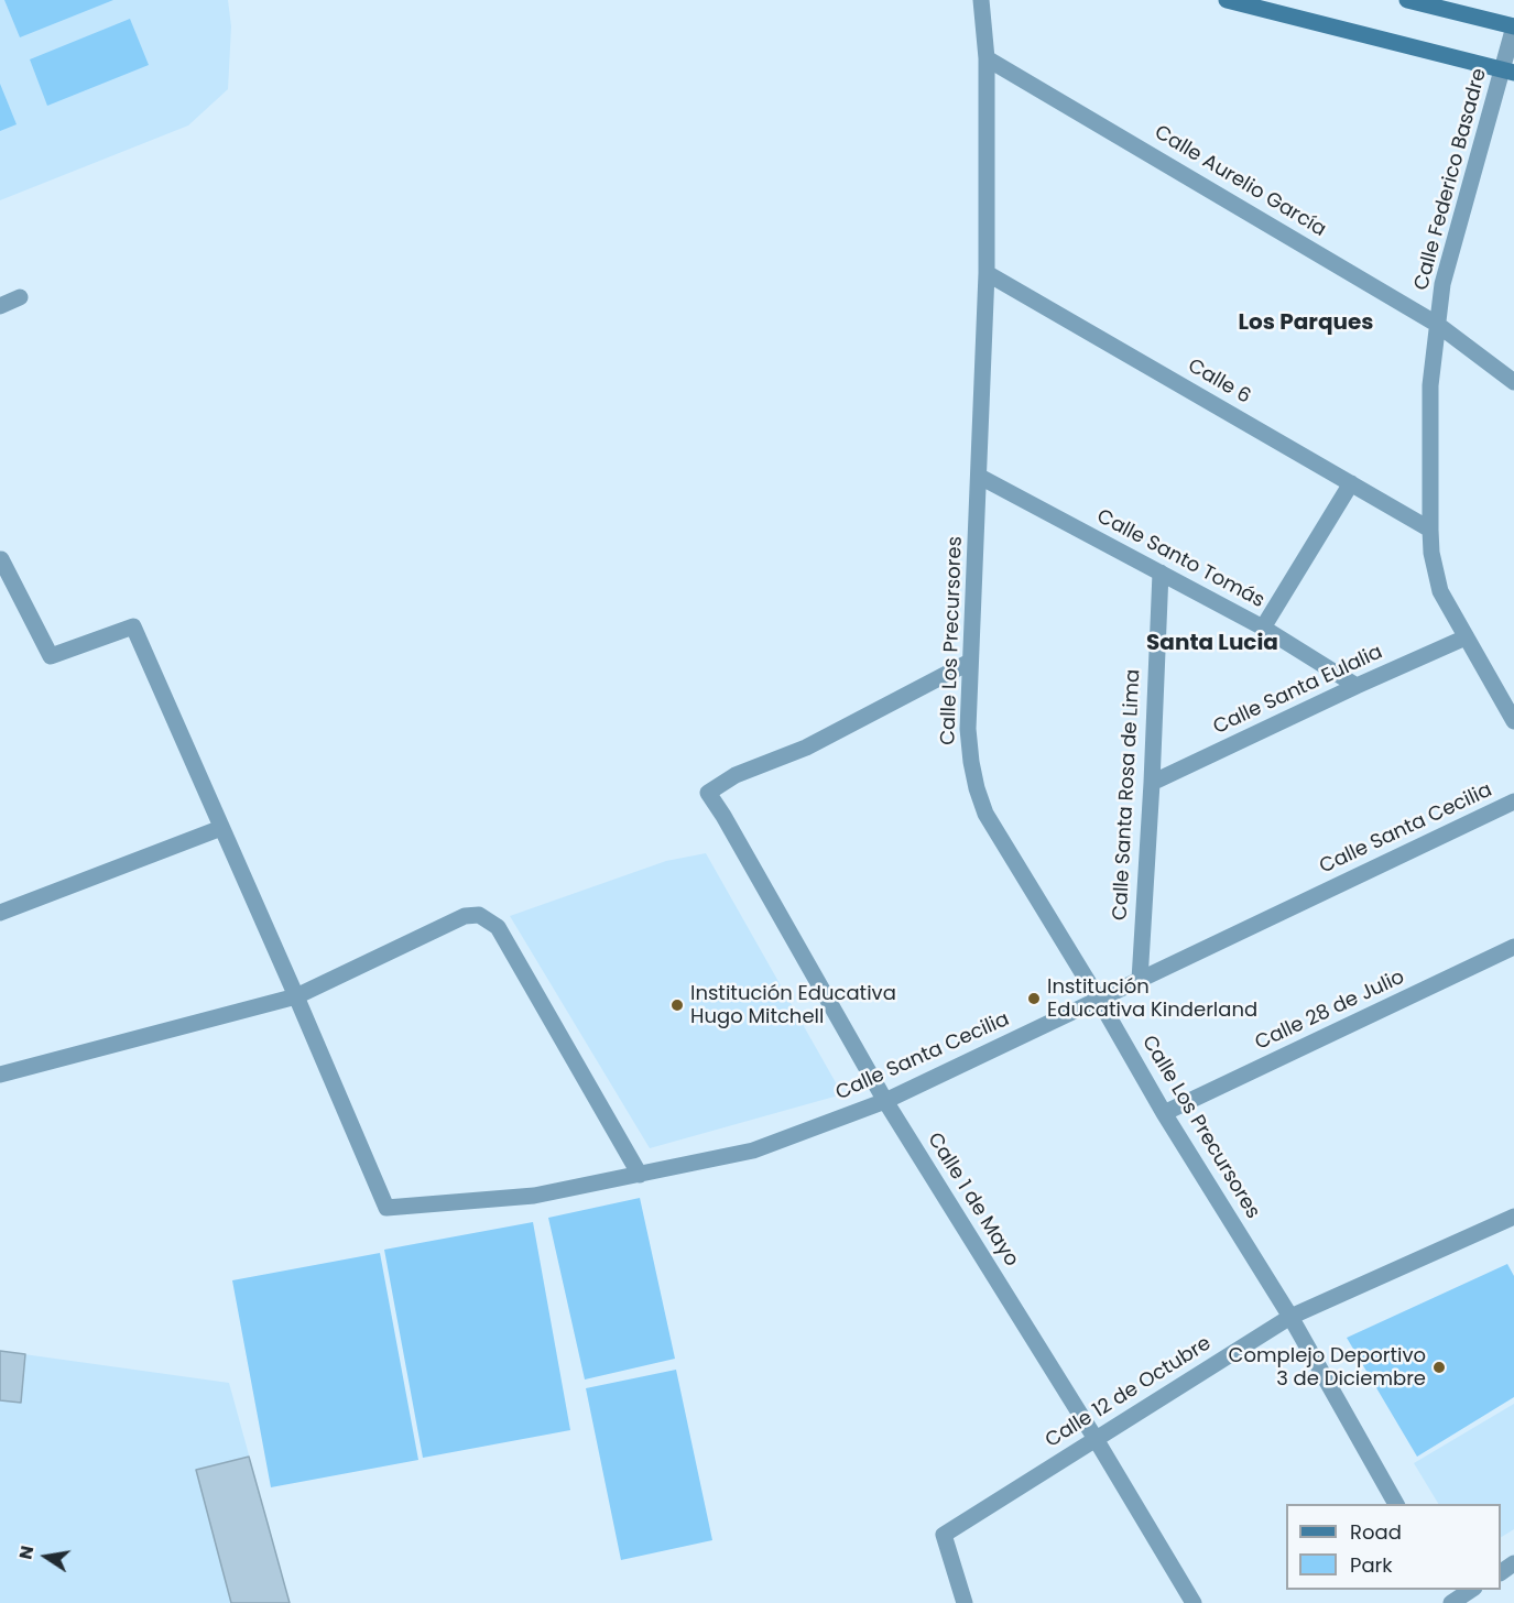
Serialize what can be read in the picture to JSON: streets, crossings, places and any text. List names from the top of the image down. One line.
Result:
{"streets":{"street":["Calle Federico Basadre","Calle Aurelio García","Calle 6","Calle Santo Tomás","Calle Los Precursores","Calle Santa Eulalia","Calle Santa Rosa de Lima","Calle Santa Cecilia","Calle 28 de Julio","Calle 1 de Mayo","Calle 12 de Octubre"]},"crossings":[["Calle Federico Basadre","Calle Aurelio García"],["Calle Federico Basadre","Calle 6"],["Calle Federico Basadre","Calle Santa Eulalia"],["Calle Aurelio García","Calle Los Precursores"],["Calle 6","Calle Los Precursores"],["Calle Santo Tomás","Calle Los Precursores"],["Calle Santo Tomás","Calle Santa Eulalia"],["Calle Santo Tomás","Calle Santa Rosa de Lima"],["Calle Los Precursores","Calle Santa Cecilia"],["Calle Los Precursores","Calle 28 de Julio"],["Calle Los Precursores","Calle 1 de Mayo"],["Calle Los Precursores","Calle 12 de Octubre"],["Calle Santa Eulalia","Calle Santa Rosa de Lima"],["Calle Santa Rosa de Lima","Calle Santa Cecilia"],["Calle Santa Cecilia","Calle 1 de Mayo"],["Calle 1 de Mayo","Calle 12 de Octubre"]],"districts":["Los Parques","Santa Lucia"],"places":["Institución Educativa Kinderland","Institución Educativa Hugo Mitchell","Complejo Deportivo 3 de Diciembre"],"legend":["Road","Park"],"north":"left"}
